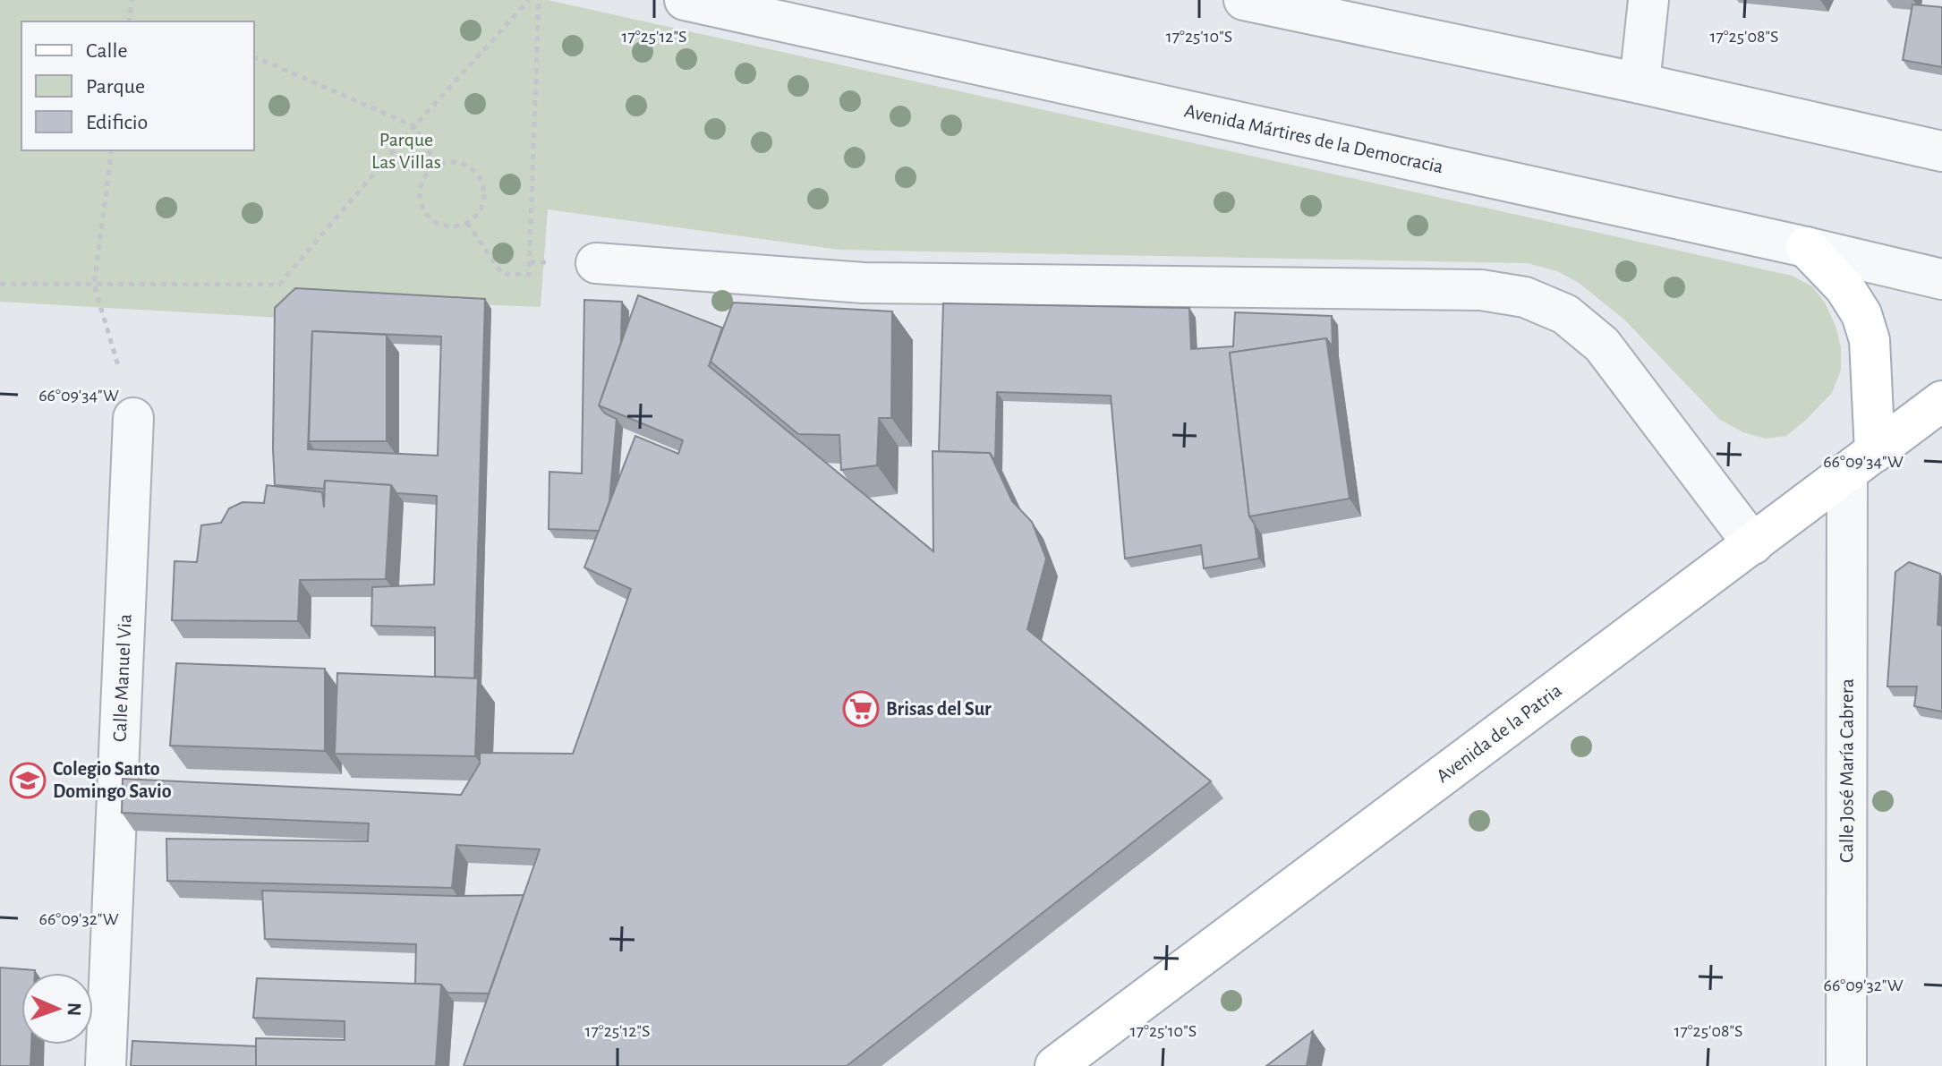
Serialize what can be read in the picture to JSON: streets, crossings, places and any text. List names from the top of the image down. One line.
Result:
{"streets":{"main road":["Avenida de la Patria"],"street":["Avenida Mártires de la Democracia","Calle Manuel Via","Calle José María Cabrera"]},"crossings":[["Avenida de la Patria","Calle José María Cabrera"]],"parks":["Parque Las Villas"],"places":{"supermarket":["Brisas del Sur"],"school or university":["Colegio Santo Domingo Savio"]},"legend":["Calle","Parque","Edificio"],"north":"right","coordinates":["17°25'12\"S","17°25'10\"S","17°25'08\"S","66°09'34\"W","66°09'32\"W"]}
